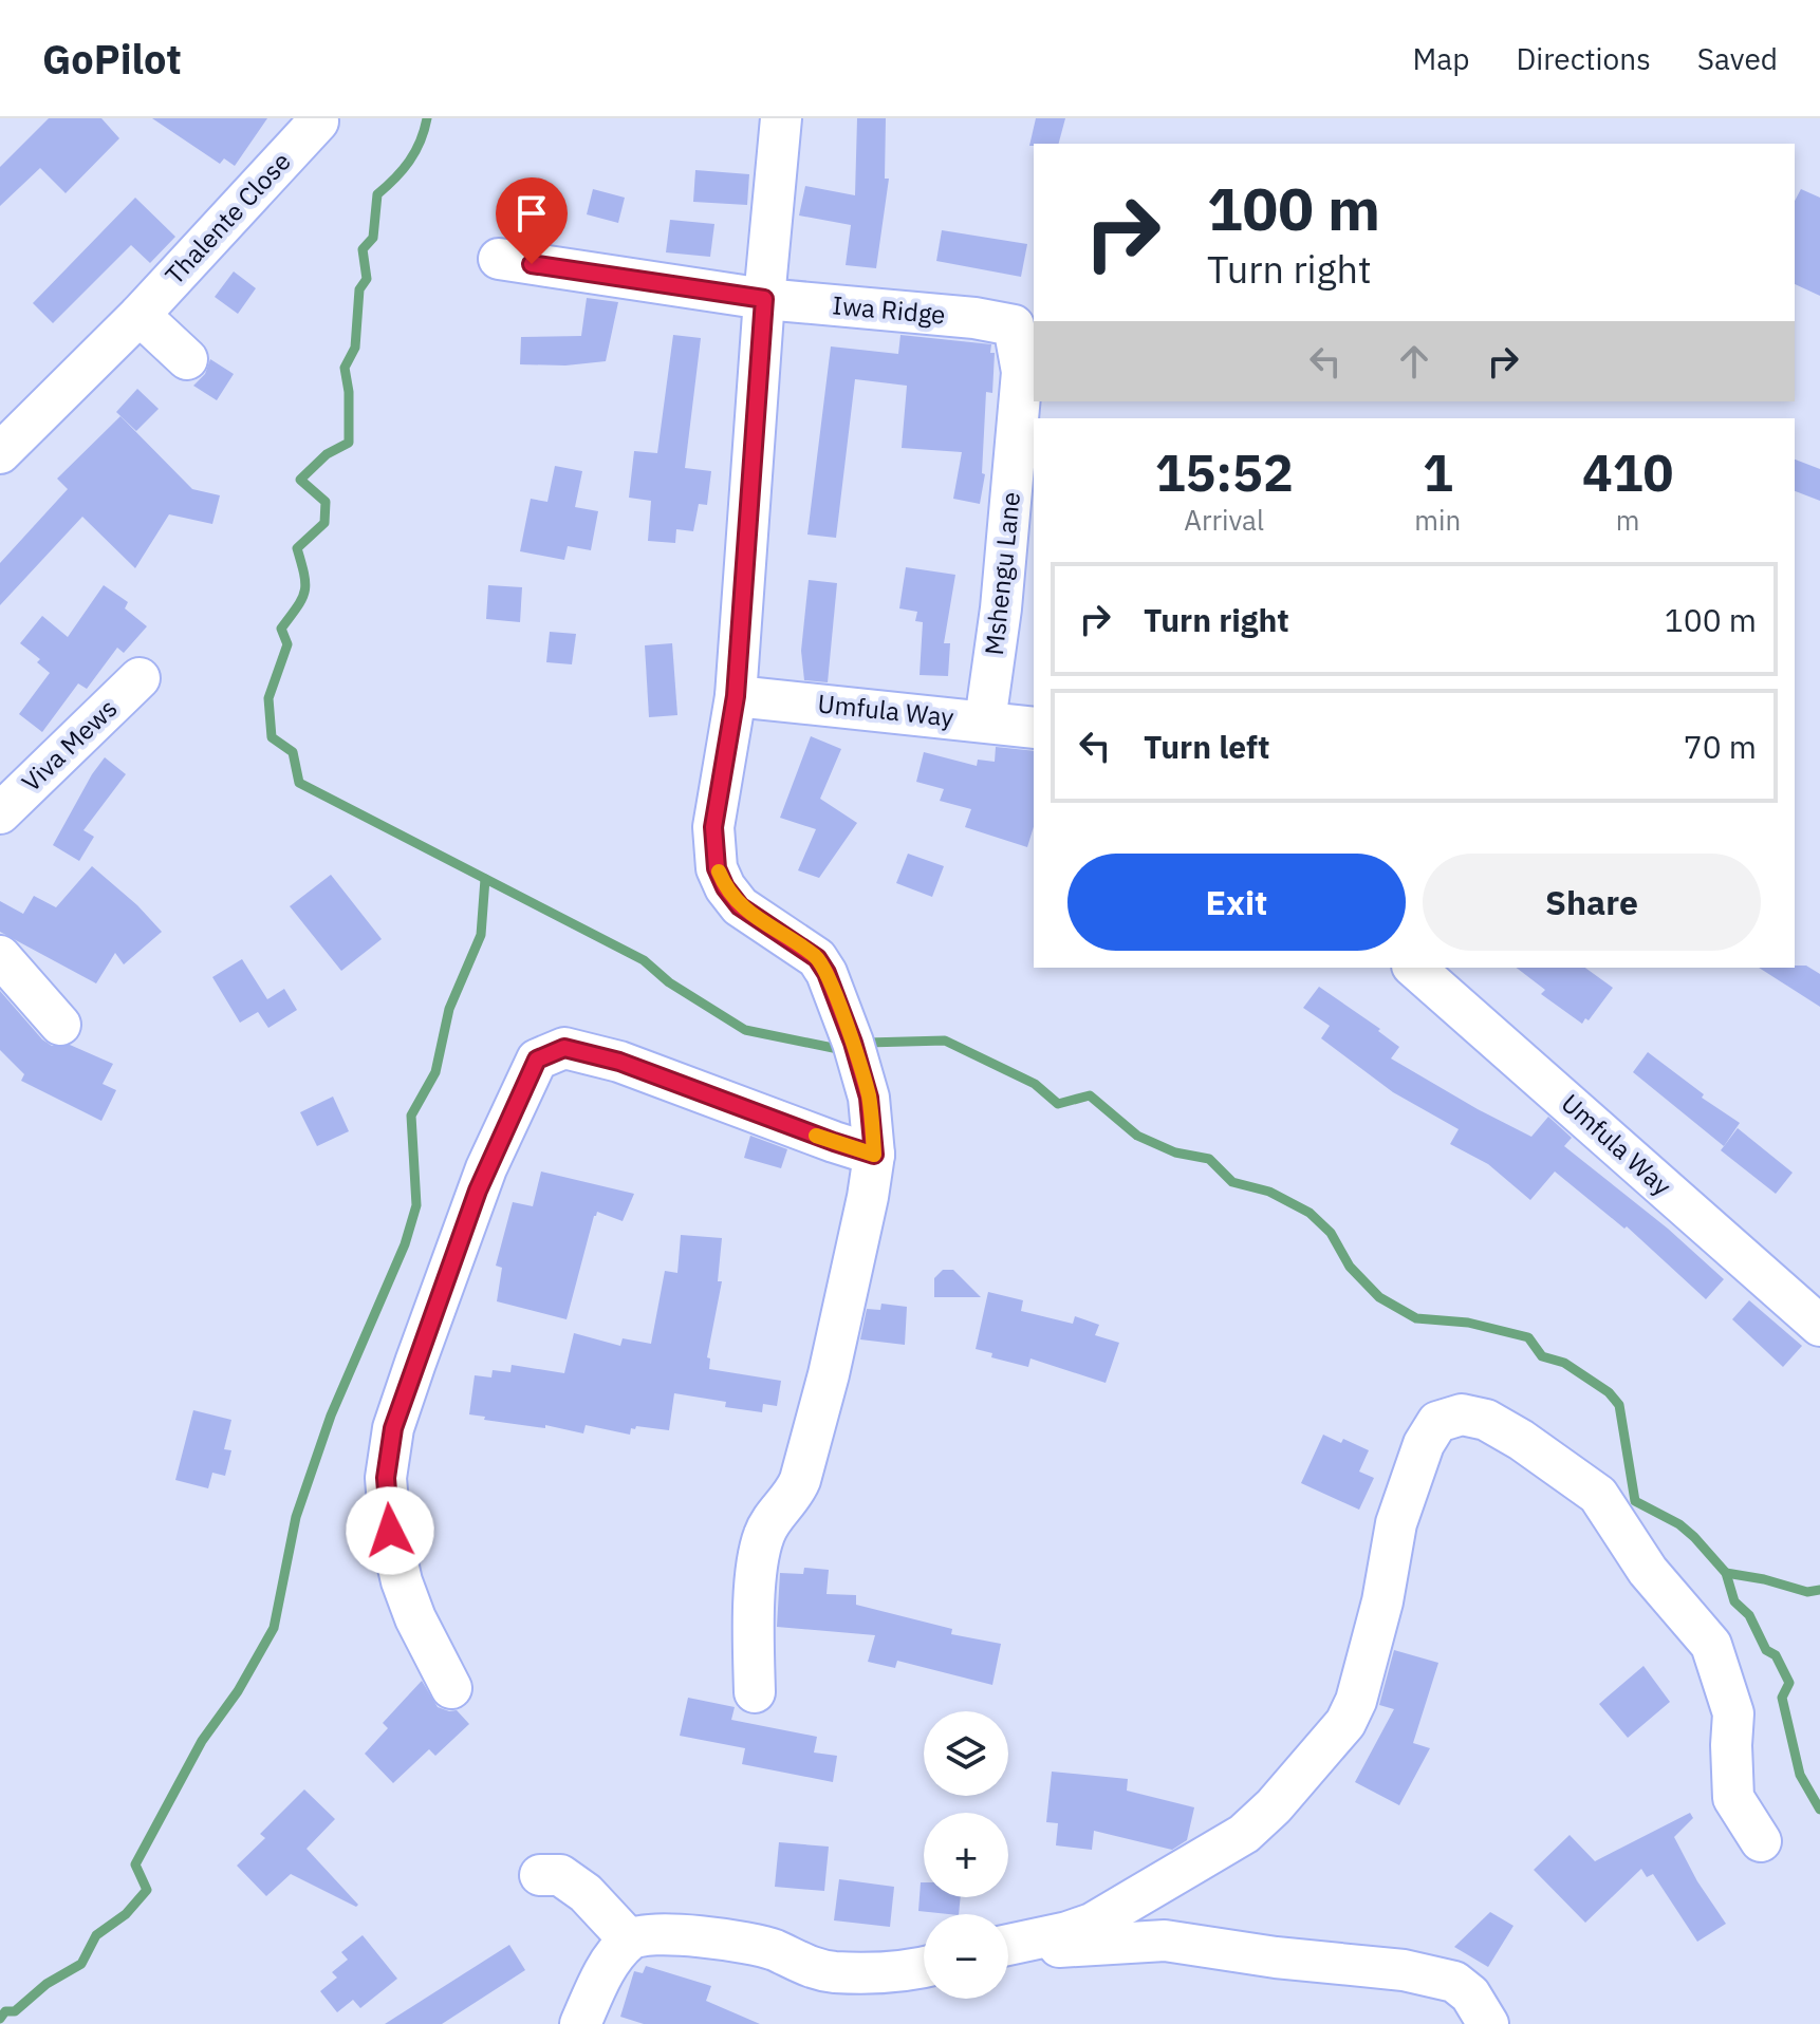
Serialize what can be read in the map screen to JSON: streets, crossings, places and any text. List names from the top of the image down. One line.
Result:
{"streets":{"street":["Thalente Close","Iwa Ridge","Mshengu Lane","Umfula Way","Viva Mews"]},"crossings":[["Iwa Ridge","Mshengu Lane"],["Mshengu Lane","Umfula Way"]],"page":{"header":"GoPilot","nav":["Map","Directions","Saved"],"turn":["100 m","Turn right"],"eta":["15:52","Arrival","1","min","410","m"],"list":[{"name":"Turn right","value":"100 m"},{"name":"Turn left","value":"70 m"}],"buttons":["Exit","Share"],"map_buttons":["+","−"]}}
